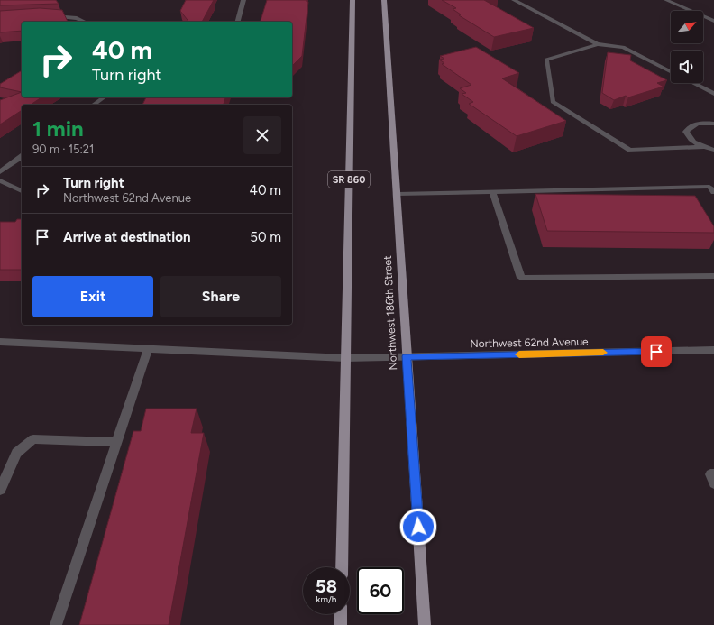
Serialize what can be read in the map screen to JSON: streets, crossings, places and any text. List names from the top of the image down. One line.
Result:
{"streets":{"main road":["SR 860","Northwest 186th Street"],"street":["Northwest 62nd Avenue"]},"crossings":[["SR 860","Northwest 62nd Avenue"],["Northwest 186th Street","Northwest 62nd Avenue"]],"north":"top right","page":{"turn":["40 m","Turn right"],"heading":["1 min","90 m · 15:21"],"list":[{"name":"Turn right","note":"Northwest 62nd Avenue","value":"40 m"},{"name":"Arrive at destination","value":"50 m"}],"buttons":["Exit","Share"],"speed":"58 km/h","limit":"60"}}
